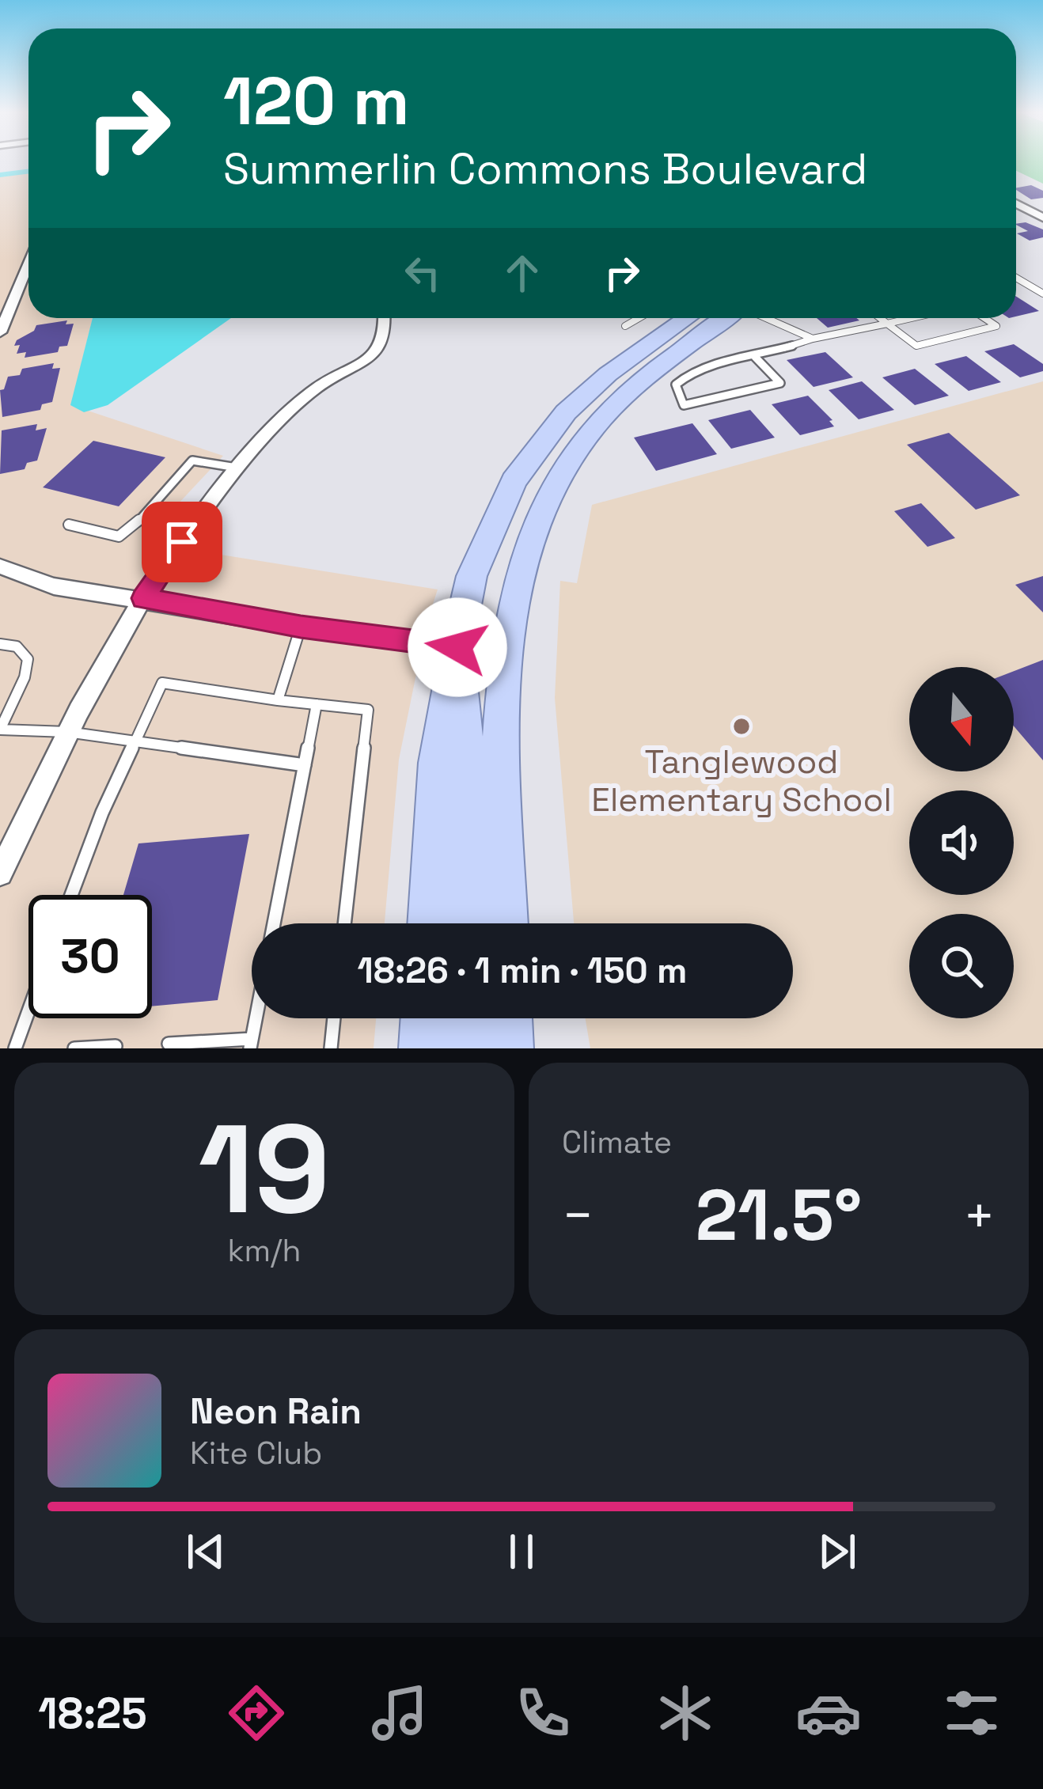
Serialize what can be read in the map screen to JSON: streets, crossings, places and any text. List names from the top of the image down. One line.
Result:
{"places":["Tanglewood Elementary School"],"north":"bottom","page":{"turn":["120 m","Summerlin Commons Boulevard"],"limit":"30","trip":"18:26 · 1 min · 150 m","tile":[["19","km/h"],"Climate"],"heat":["−","21.5°","+"],"song":["Neon Rain","Kite Club"],"tabs":"18:25"}}
